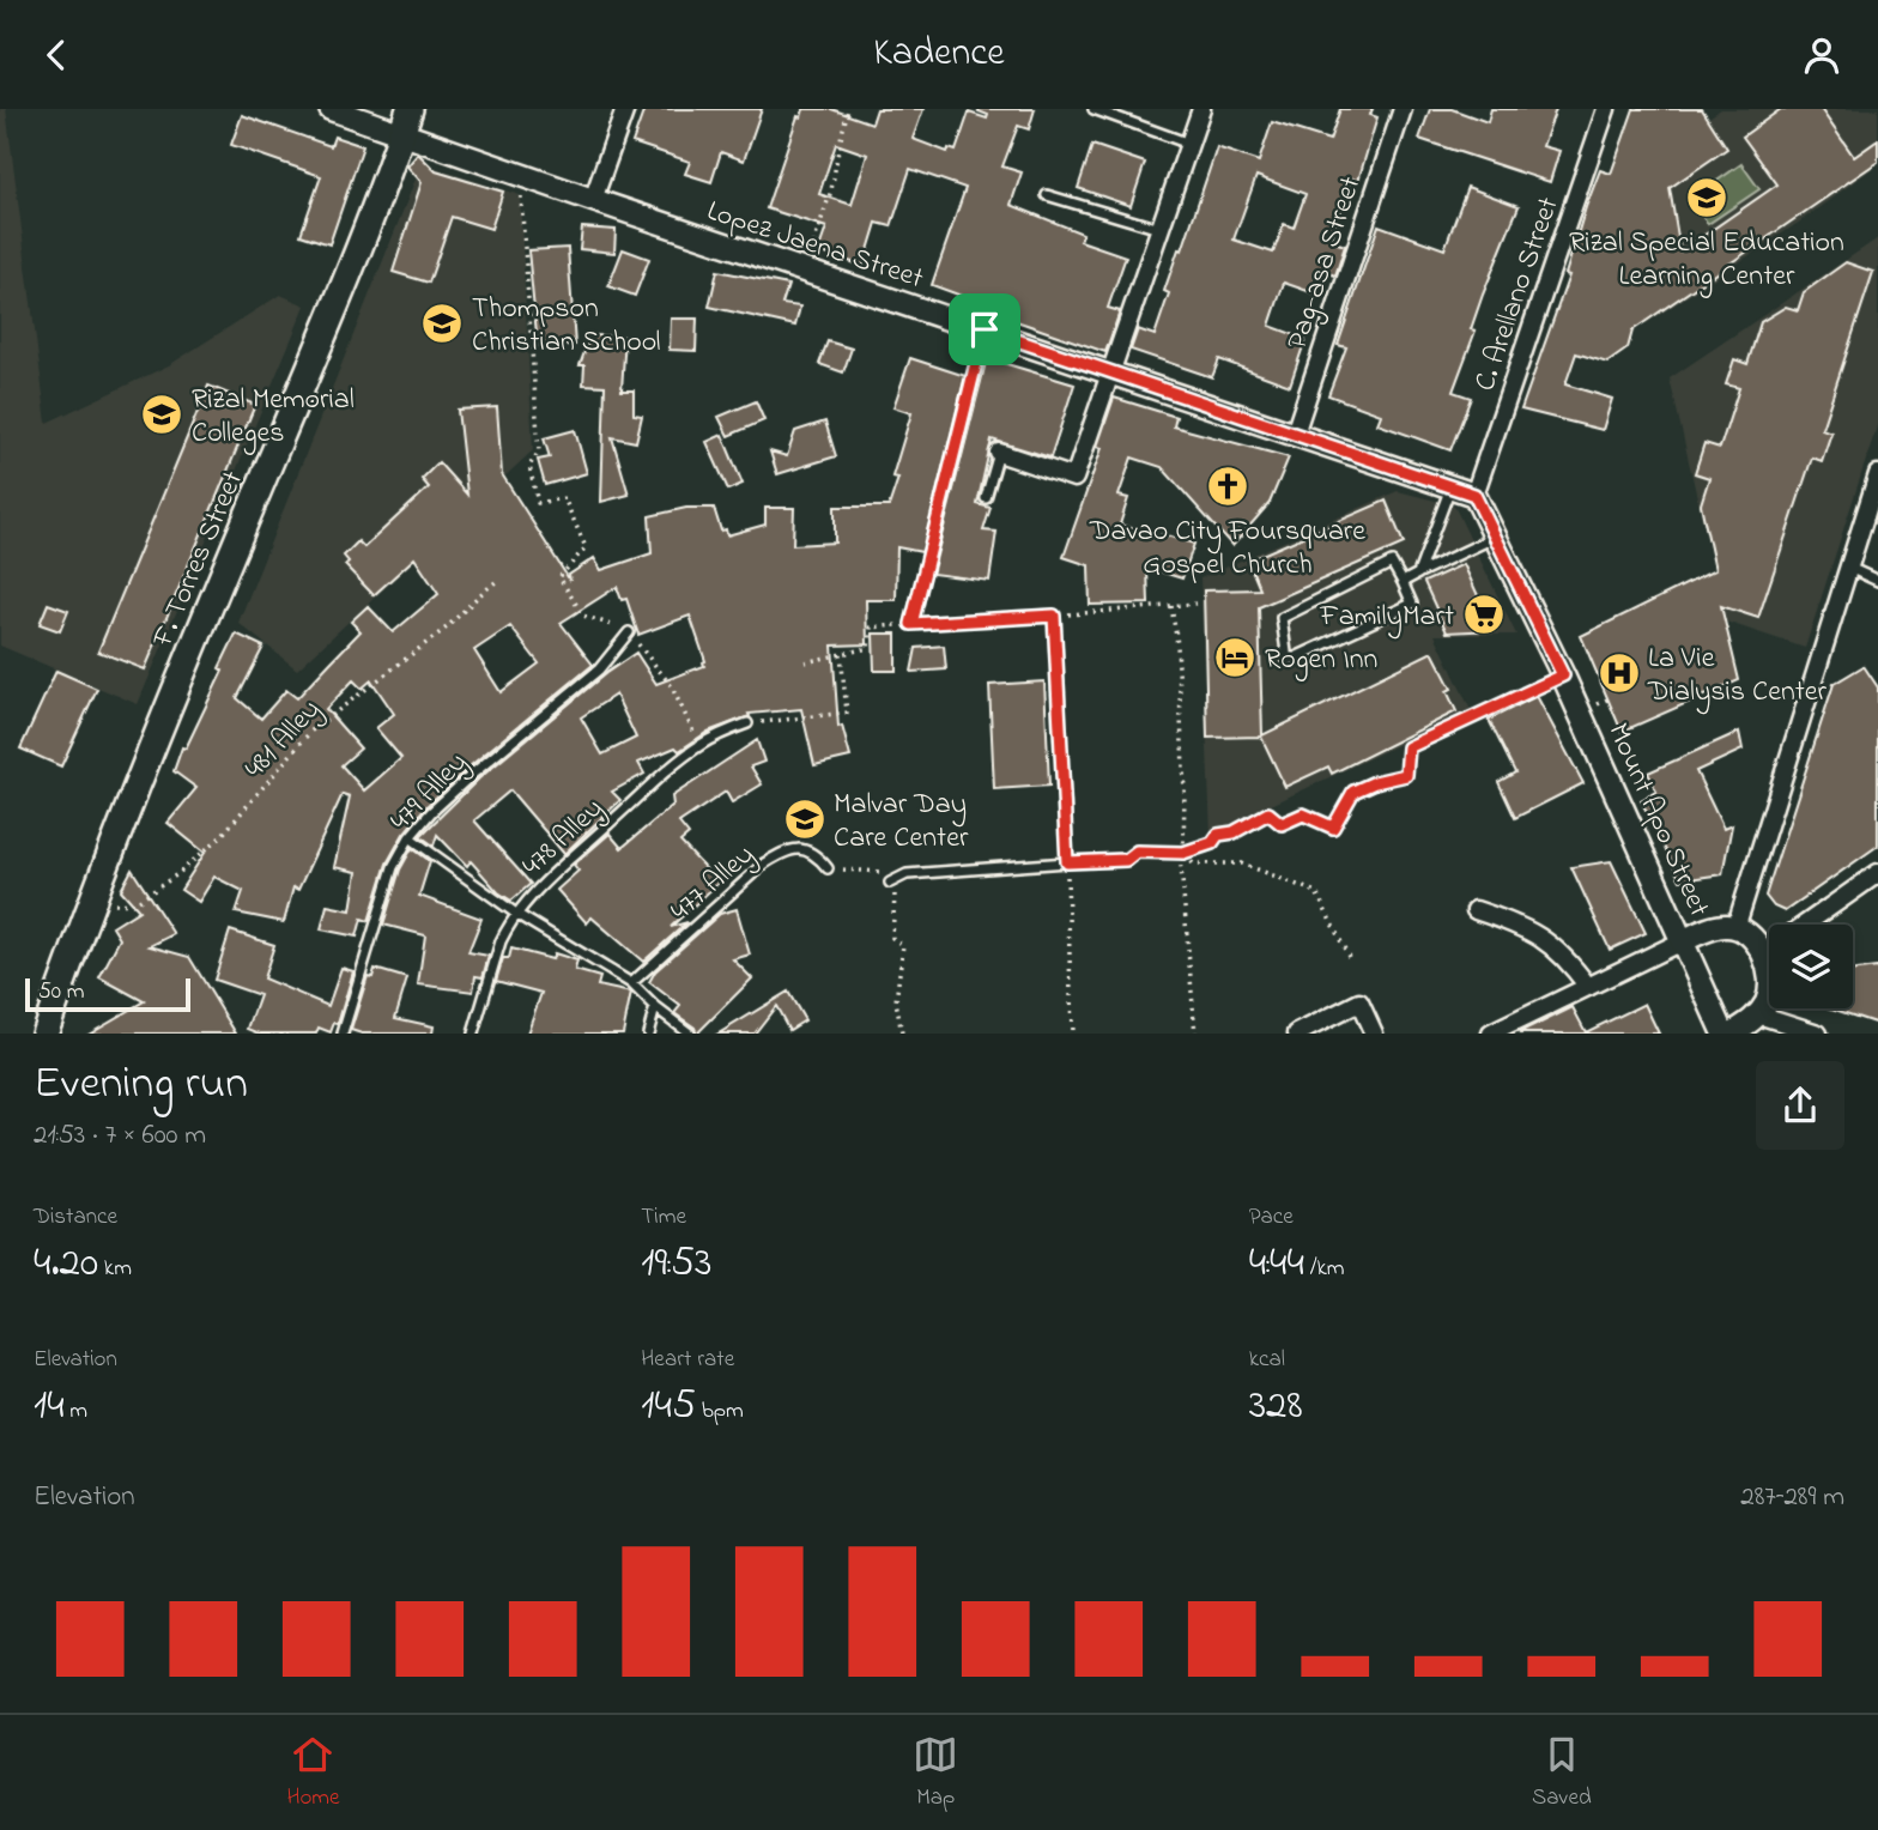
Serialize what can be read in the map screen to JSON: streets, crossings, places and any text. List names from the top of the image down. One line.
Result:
{"streets":{"main road":["F. Torres Street"],"street":["Lopez Jaena Street","Pag-asa Street","C. Arellano Street","Mount Apo Street"],"lane":["479 Alley","478 Alley","477 Alley"],"path":["481 Alley"]},"crossings":[["Lopez Jaena Street","Pag-asa Street"],["Lopez Jaena Street","C. Arellano Street"],["Lopez Jaena Street","F. Torres Street"],["Lopez Jaena Street","Mount Apo Street"],["C. Arellano Street","Mount Apo Street"],["F. Torres Street","481 Alley"]],"places":{"school or university":["Rizal Special Education Learning Center","Thompson Christian School","Rizal Memorial Colleges","Malvar Day Care Center"],"church":["Davao City Foursquare Gospel Church"],"supermarket":["FamilyMart"],"hotel":["Rogen Inn"],"hospital":["La Vie Dialysis Center"]},"scale_bar":"50 m","page":{"header":"Kadence","scale":"50 m","heading":["Evening run","21:53 · 7 × 600 m"],"stats":[["Distance","4.20 km"],["Time","19:53"],["Pace","4:44 /km"],["Elevation","14 m"],["Heart rate","145 bpm"],["kcal","328"]],"chart":["Elevation","287–289 m"],"tabs":["Home","Map","Saved"]}}
